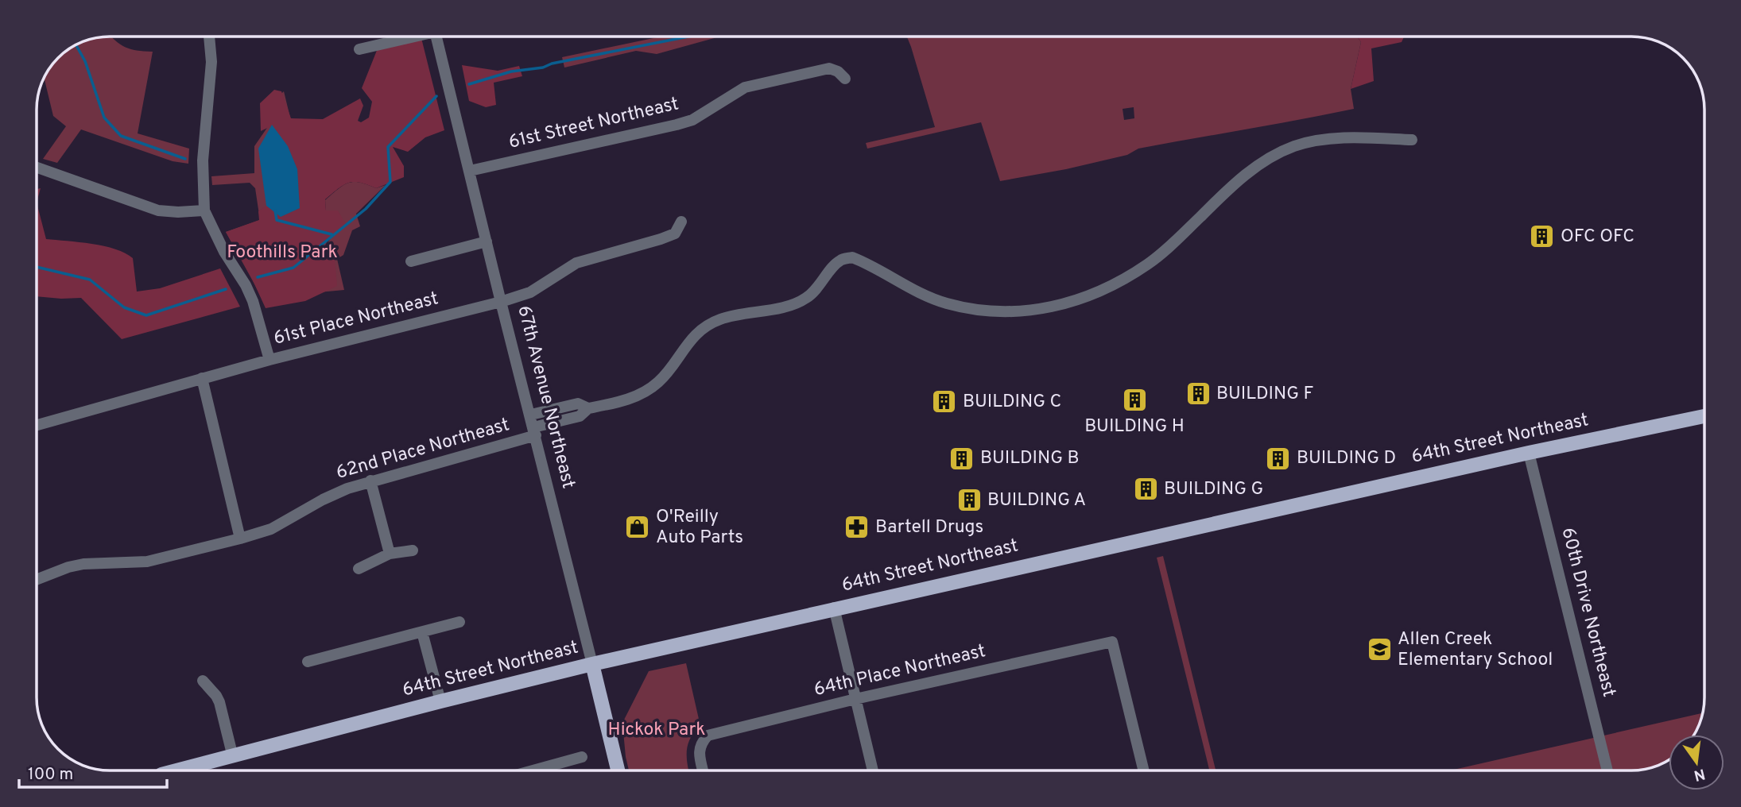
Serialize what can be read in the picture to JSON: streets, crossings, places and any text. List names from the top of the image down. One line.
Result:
{"streets":{"main road":["67th Avenue Northeast","64th Street Northeast"],"street":["61st Street Northeast","61st Place Northeast","62nd Place Northeast","60th Drive Northeast","64th Place Northeast"]},"crossings":[["61st Street Northeast","67th Avenue Northeast"],["61st Place Northeast","67th Avenue Northeast"],["67th Avenue Northeast","64th Street Northeast"],["67th Avenue Northeast","62nd Place Northeast"],["64th Street Northeast","60th Drive Northeast"]],"parks":["Foothills Park","Hickok Park"],"places":{"building":["OFC OFC","BUILDING F","BUILDING H","BUILDING C","BUILDING B","BUILDING D","BUILDING G","BUILDING A"],"shop":["O'Reilly Auto Parts"],"pharmacy":["Bartell Drugs"],"school or university":["Allen Creek Elementary School"]},"scale_bar":"100 m","north":"bottom"}
